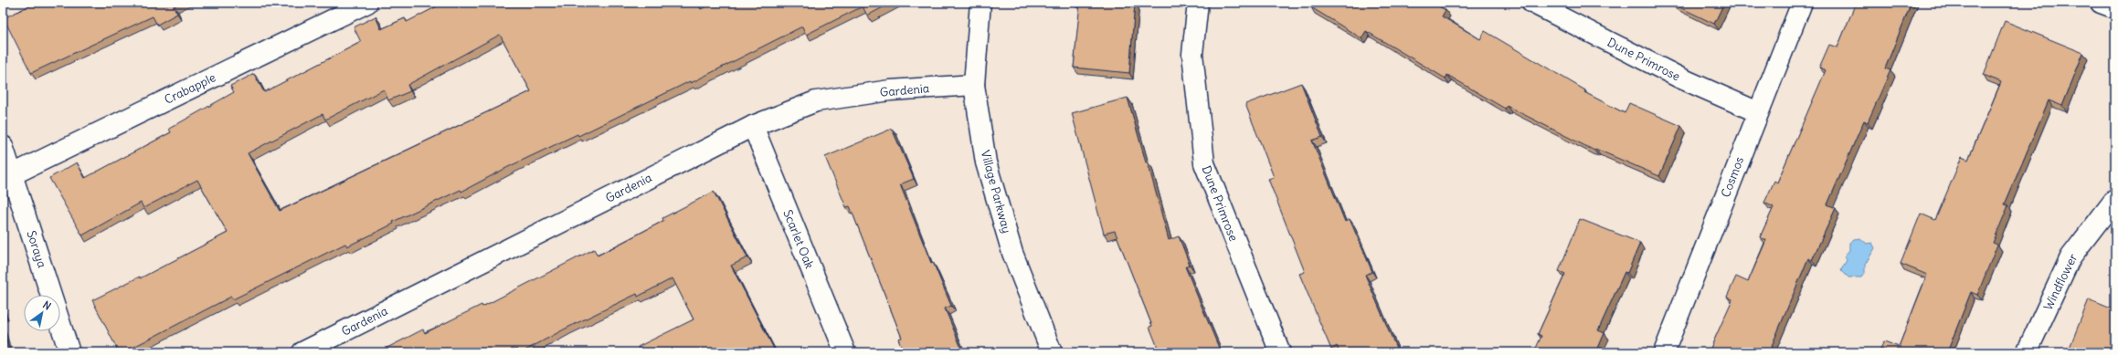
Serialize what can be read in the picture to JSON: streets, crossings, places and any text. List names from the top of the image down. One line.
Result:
{"streets":{"street":["Dune Primrose","Crabapple","Gardenia","Cosmos","Village Parkway","Scarlet Oak","Soraya","Windflower"]},"crossings":[["Dune Primrose","Cosmos"],["Crabapple","Soraya"],["Gardenia","Village Parkway"],["Gardenia","Scarlet Oak"]],"north":"top right"}
